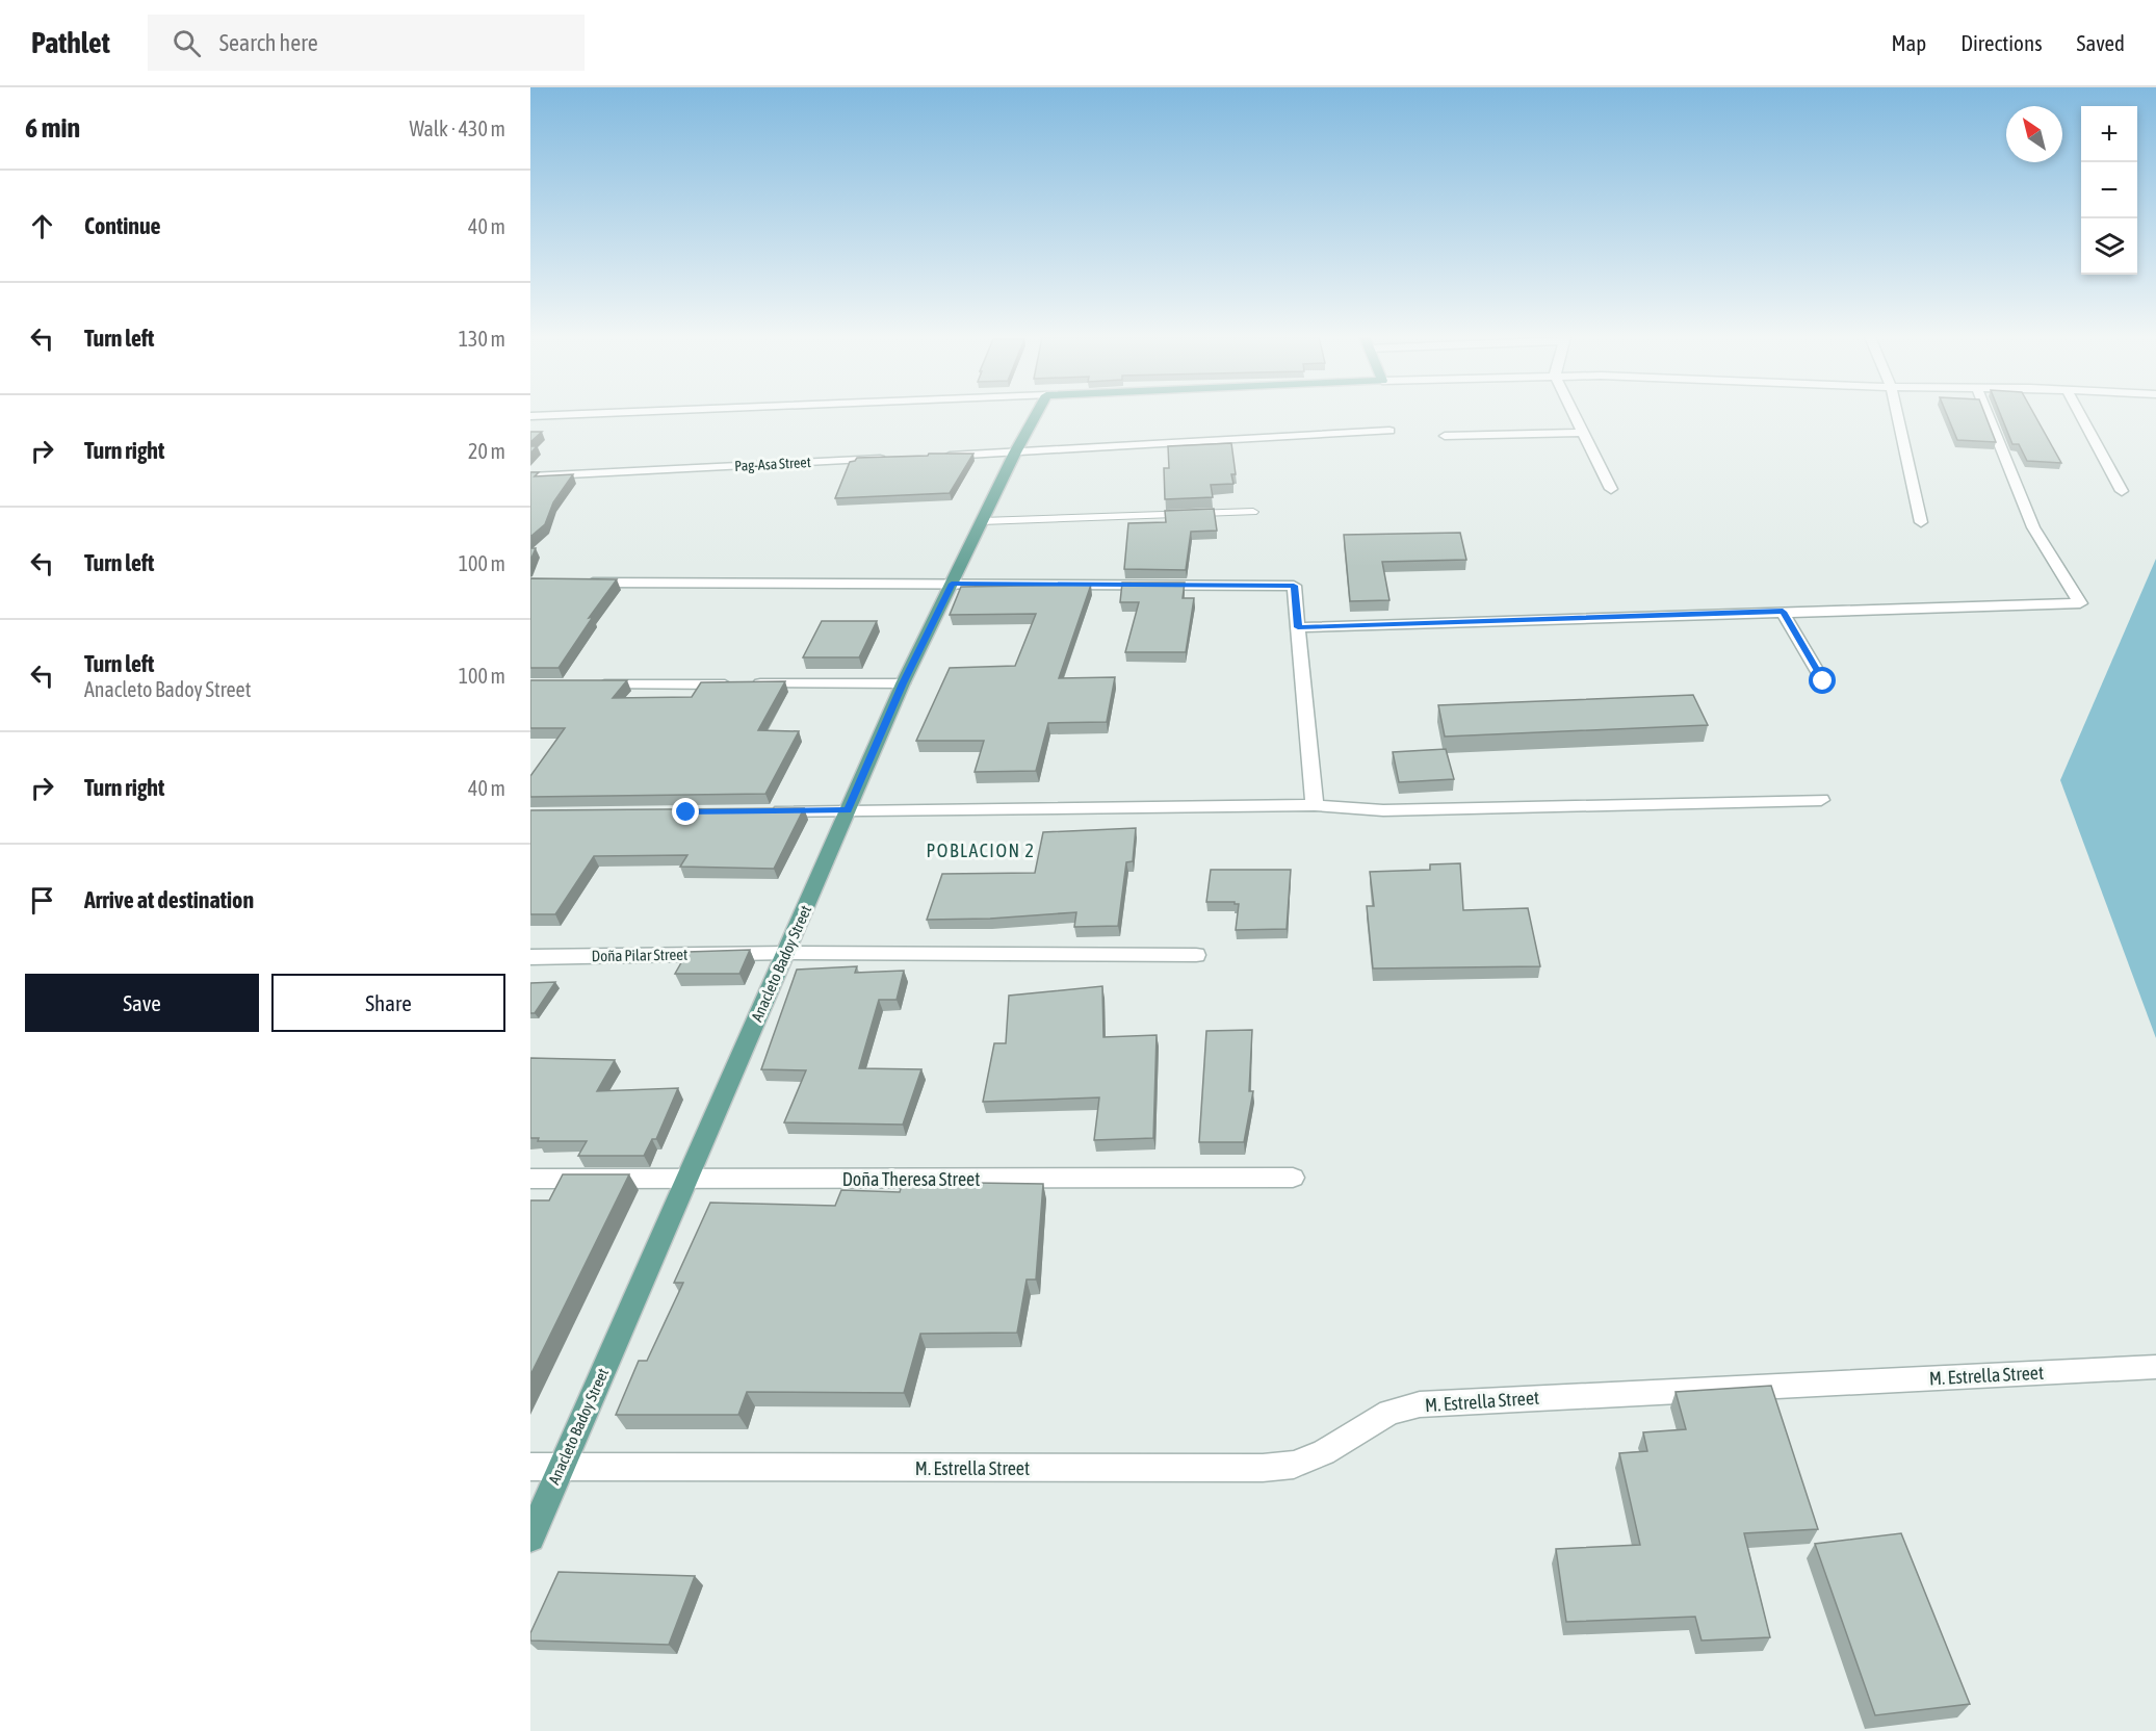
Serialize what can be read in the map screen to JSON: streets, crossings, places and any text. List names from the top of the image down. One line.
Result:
{"streets":{"main road":["Anacleto Badoy Street"],"street":["Pag-Asa Street","Doña Pilar Street","Doña Theresa Street","M. Estrella Street"]},"crossings":[["Doña Pilar Street","Anacleto Badoy Street"],["Anacleto Badoy Street","Doña Theresa Street"],["Anacleto Badoy Street","M. Estrella Street"]],"districts":["POBLACION 2"],"north":"top left","page":{"header":"Pathlet","search":"Search here","nav":["Map","Directions","Saved"],"heading":["6 min","Walk · 430 m"],"map_buttons":["+","−"],"list":[["Continue","40 m"],["Turn left","130 m"],["Turn right","20 m"],["Turn left","100 m"],["Turn left","Anacleto Badoy Street","100 m"],["Turn right","40 m"],"Arrive at destination"],"buttons":["Save","Share"]}}
